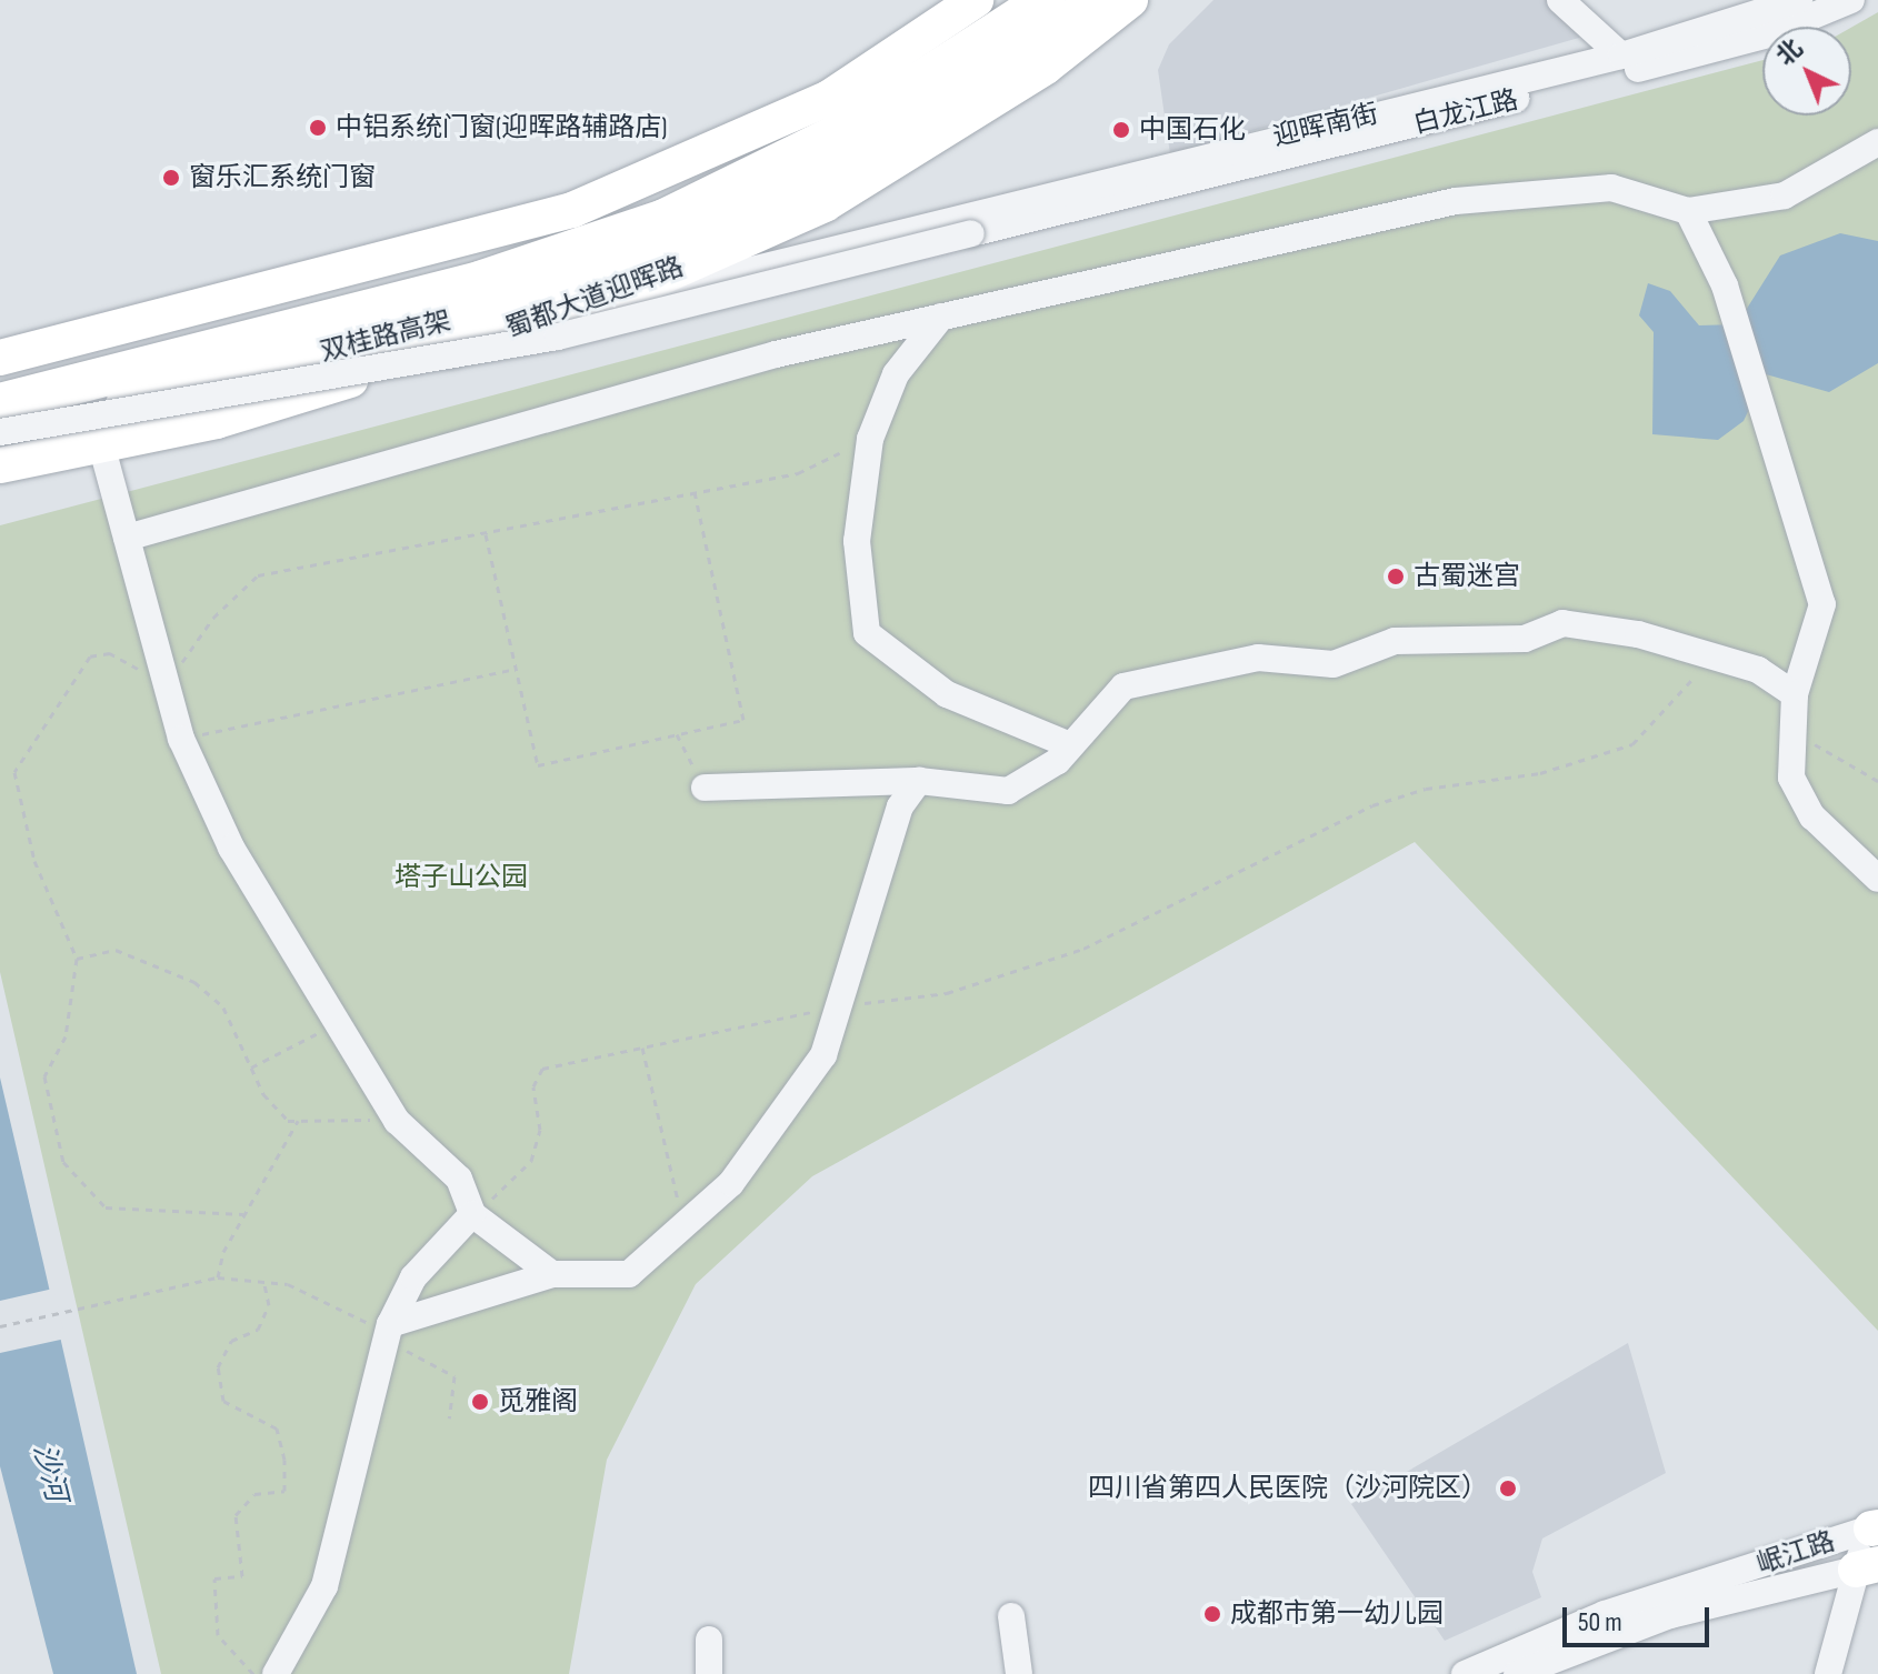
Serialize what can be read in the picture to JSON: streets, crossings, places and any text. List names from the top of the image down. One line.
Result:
{"streets":{"highway":["双桂路高架"],"main road":["蜀都大道迎晖路"],"street":["白龙江路","迎晖南街","岷江路"]},"crossings":[["白龙江路","蜀都大道迎晖路"],["白龙江路","双桂路高架"],["迎晖南街","蜀都大道迎晖路"],["蜀都大道迎晖路","双桂路高架"]],"water":["沙河"],"parks":["塔子山公园"],"places":["中铝系统门窗(迎晖路辅路店)","中国石化","窗乐汇系统门窗","古蜀迷宫","觅雅阁","四川省第四人民医院（沙河院区）","成都市第一幼儿园"],"scale_bar":"50 m","north":"top left"}
